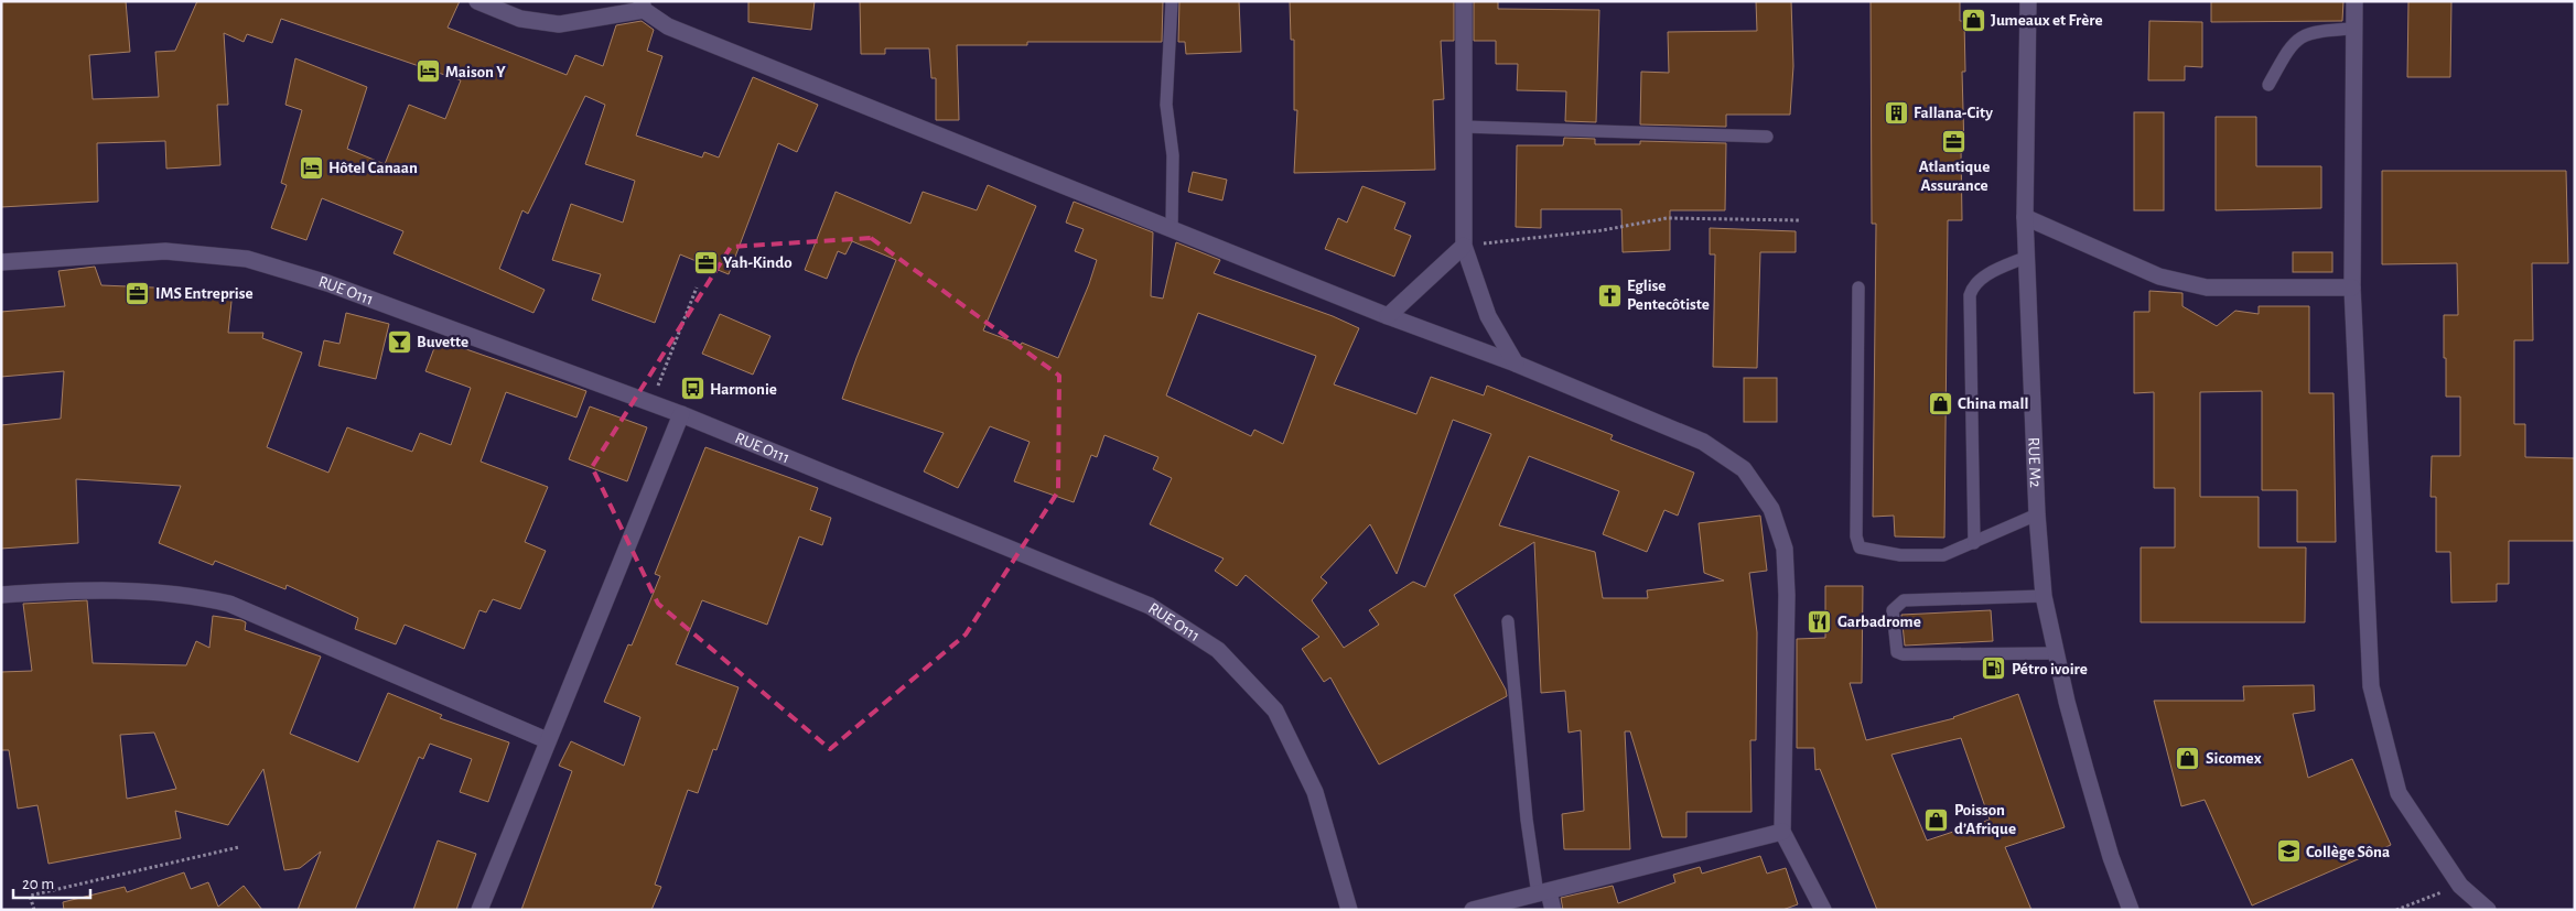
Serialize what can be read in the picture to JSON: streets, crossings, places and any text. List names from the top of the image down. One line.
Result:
{"streets":{"street":["RUE O111","RUE M2"]},"places":{"shop":["Jumeaux et Frère","China mall","Sicomex","Poisson d’Afrique"],"hotel":["Maison Y","Hôtel Canaan"],"building":["Fallana-City"],"office":["Atlantique Assurance","Yah-Kindo","IMS Entreprise"],"church":["Eglise Pentecôtiste"],"bar":["Buvette"],"bus stop":["Harmonie"],"restaurant":["Garbadrome"],"fuel station":["Pétro ivoire"],"school or university":["Collège Sôna"]},"scale_bar":"20 m"}
